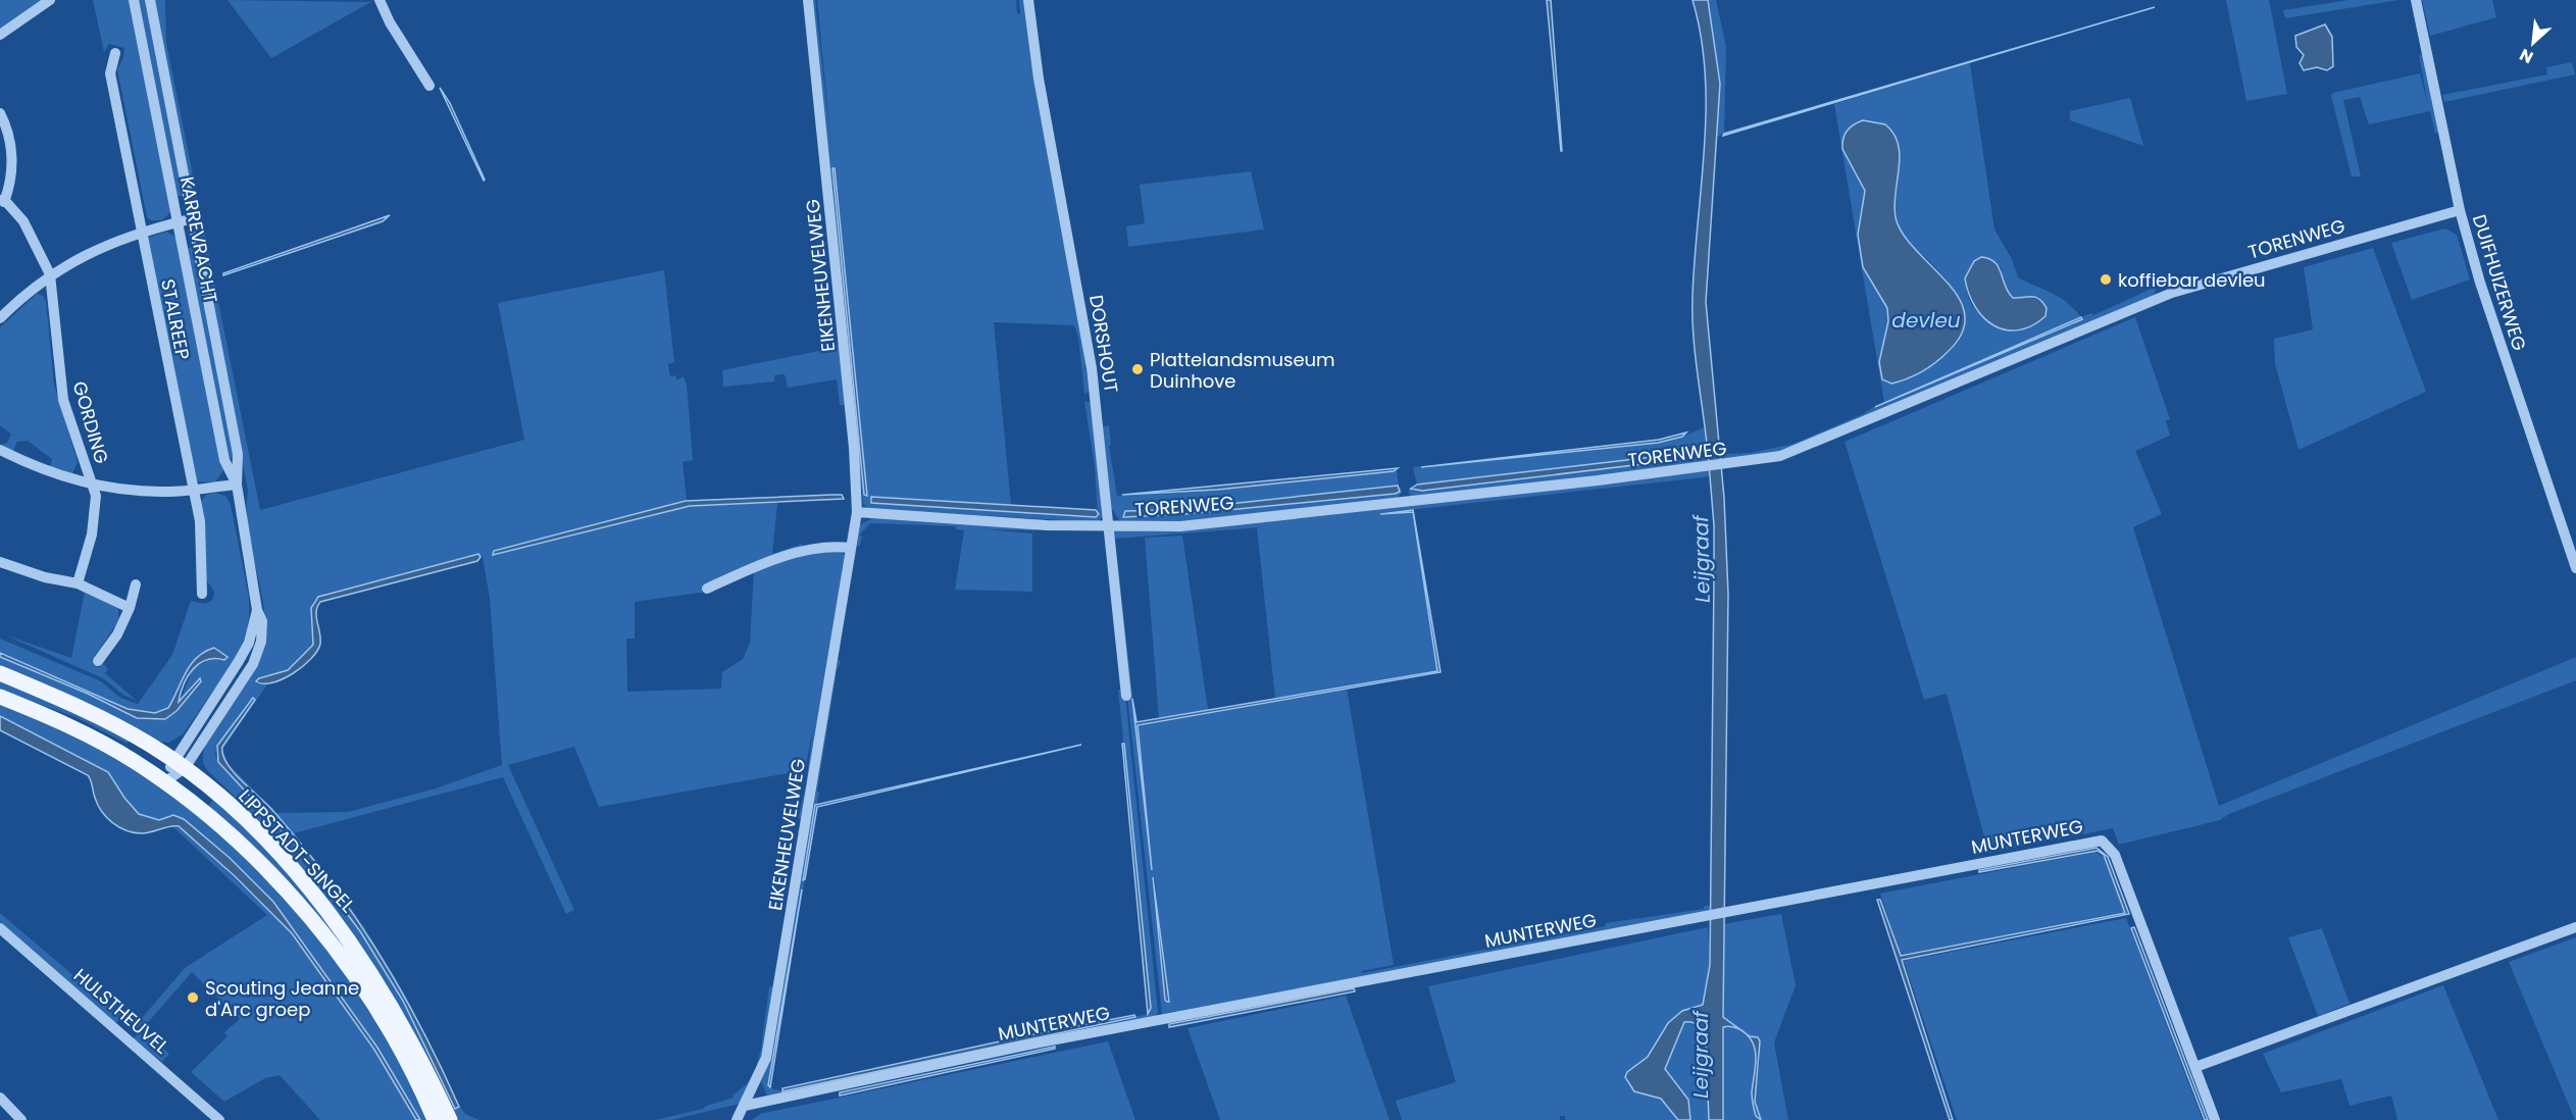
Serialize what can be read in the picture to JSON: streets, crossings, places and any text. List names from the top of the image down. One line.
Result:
{"streets":{"main road":["LIPPSTADT-SINGEL"],"street":["TORENWEG","KARREVRACHT","EIKENHEUVELWEG","DUIFHUIZERWEG","STALREEP","DORSHOUT","GORDING","MUNTERWEG","HULSTHEUVEL"]},"crossings":[["TORENWEG","EIKENHEUVELWEG"],["TORENWEG","DUIFHUIZERWEG"],["TORENWEG","DORSHOUT"],["KARREVRACHT","LIPPSTADT-SINGEL"],["EIKENHEUVELWEG","MUNTERWEG"]],"water":["devleu","Leijgraaf"],"places":["koffiebar devleu","Plattelandsmuseum Duinhove","Scouting Jeanne d'Arc groep"],"north":"bottom left"}
